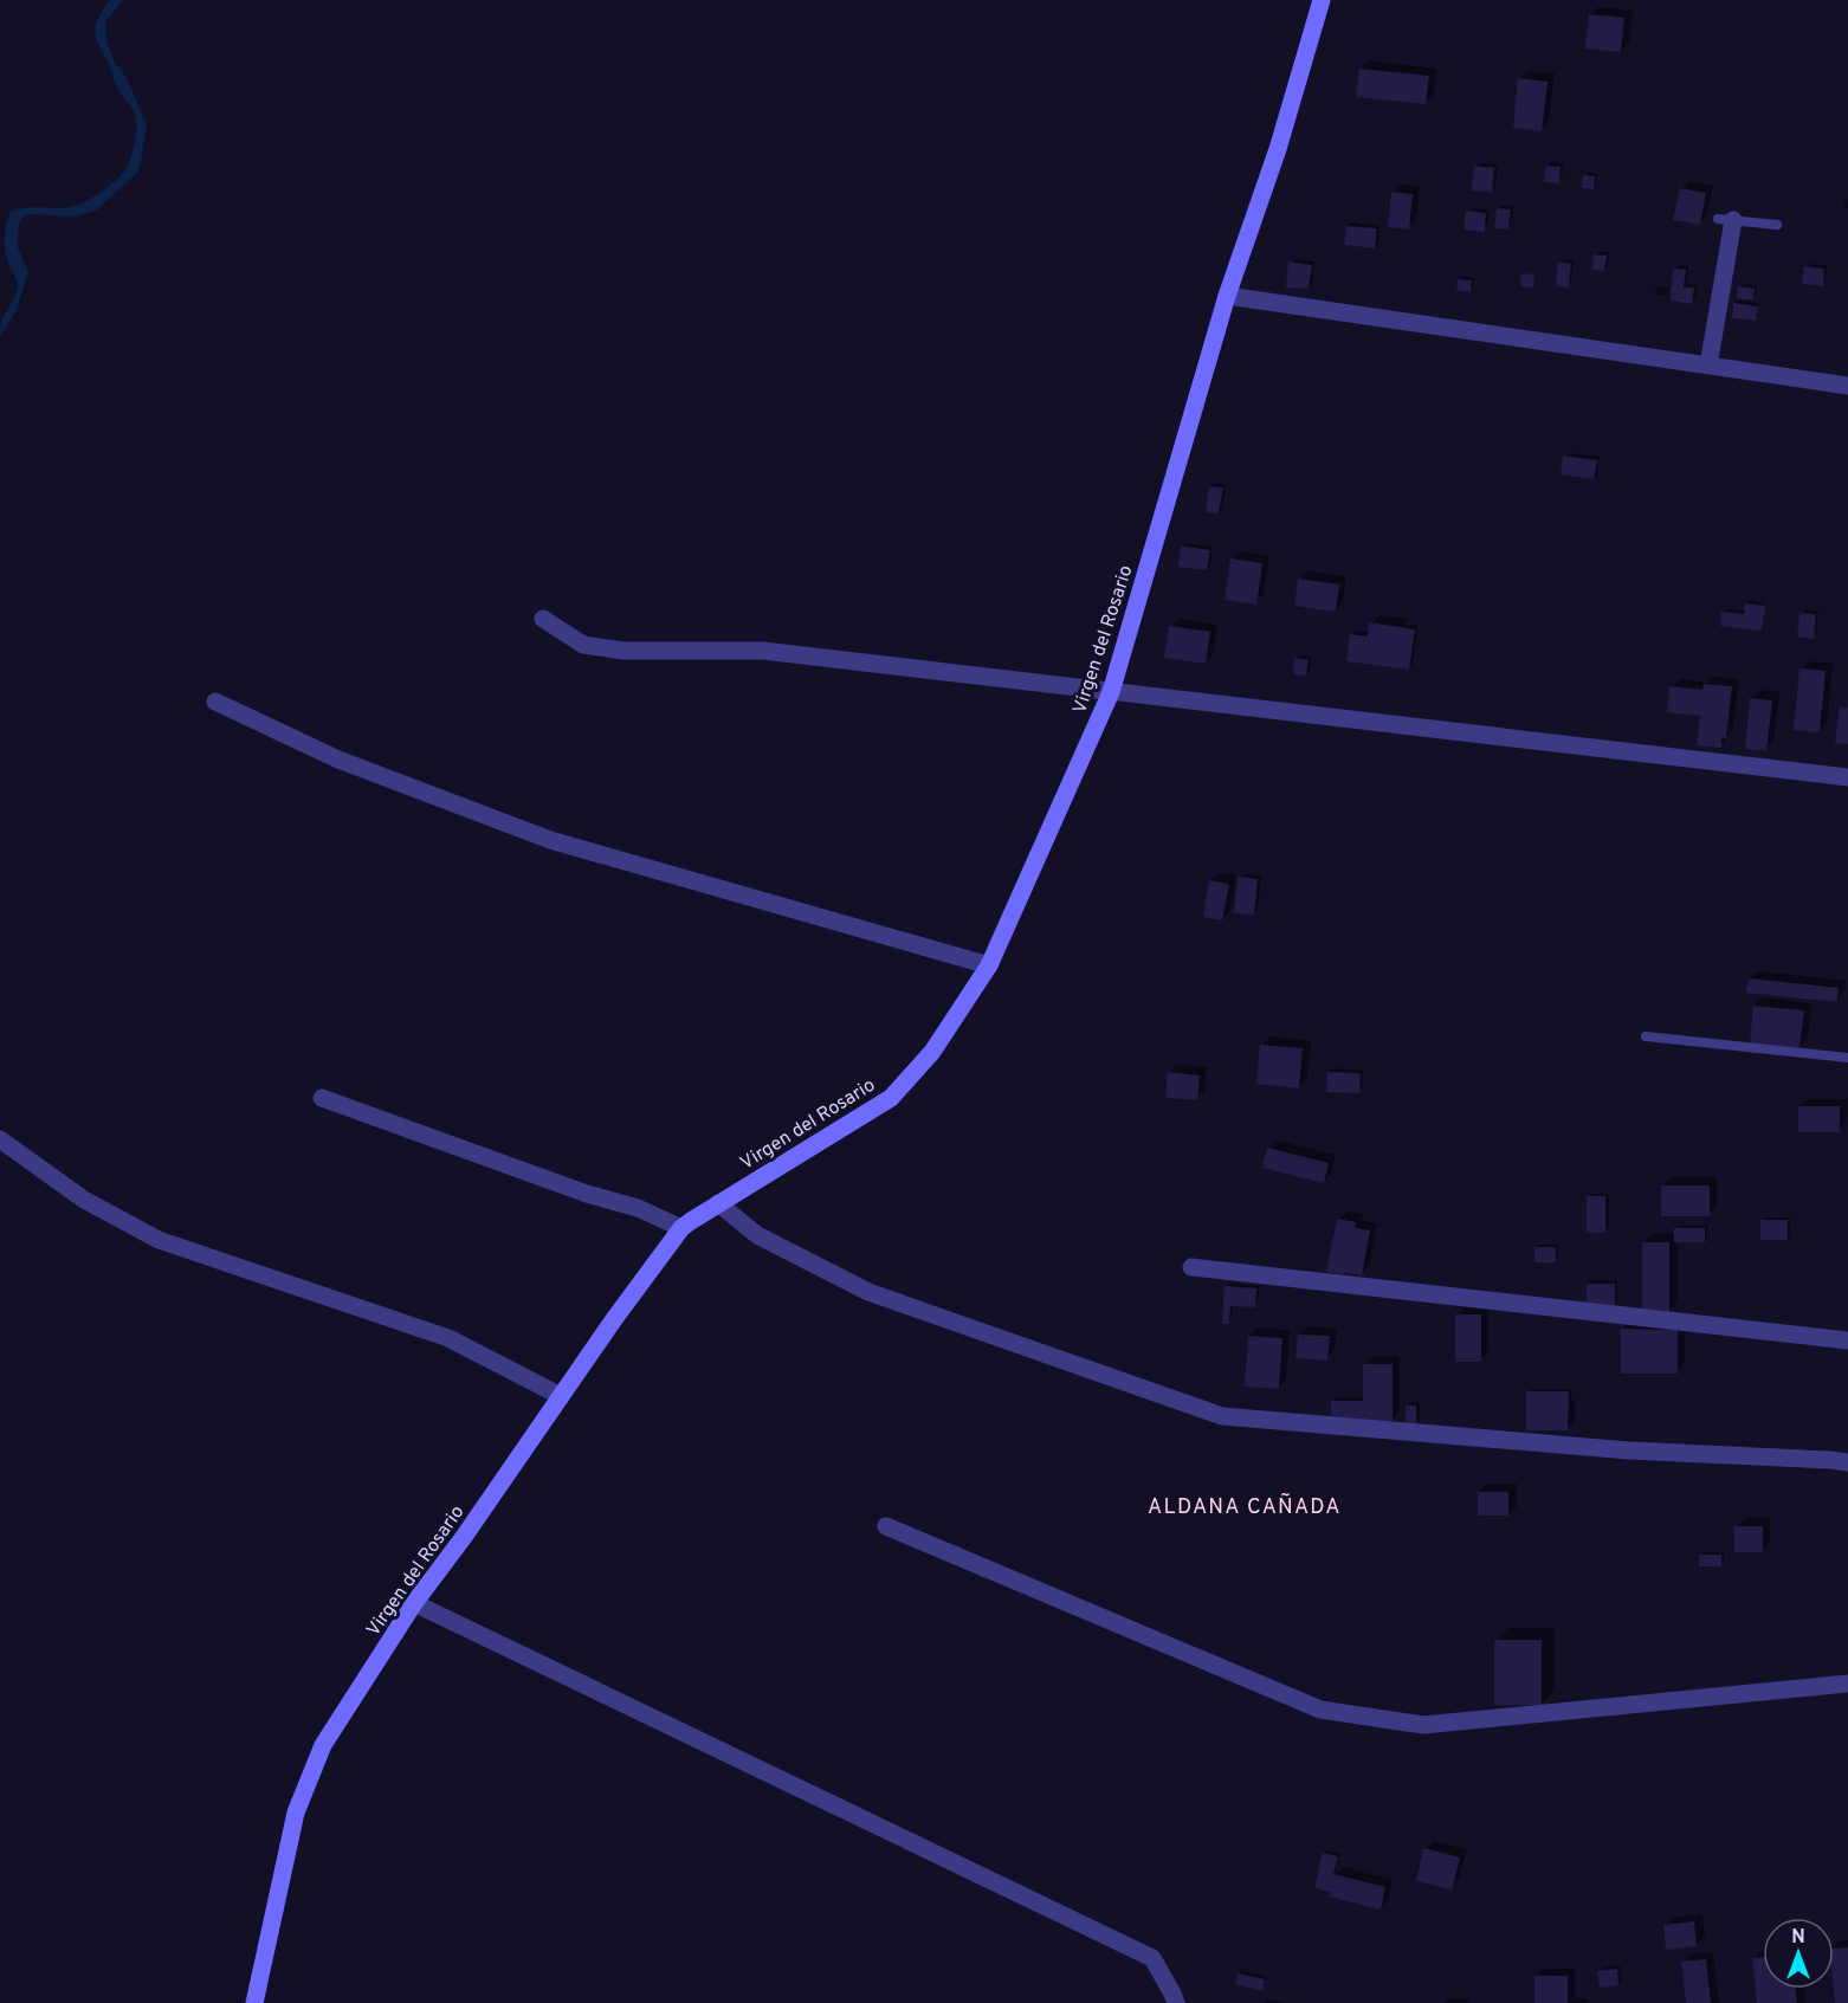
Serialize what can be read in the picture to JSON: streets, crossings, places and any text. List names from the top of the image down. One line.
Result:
{"streets":{"street":["Virgen del Rosario"]},"districts":["ALDANA CAÑADA"],"north":"top"}
